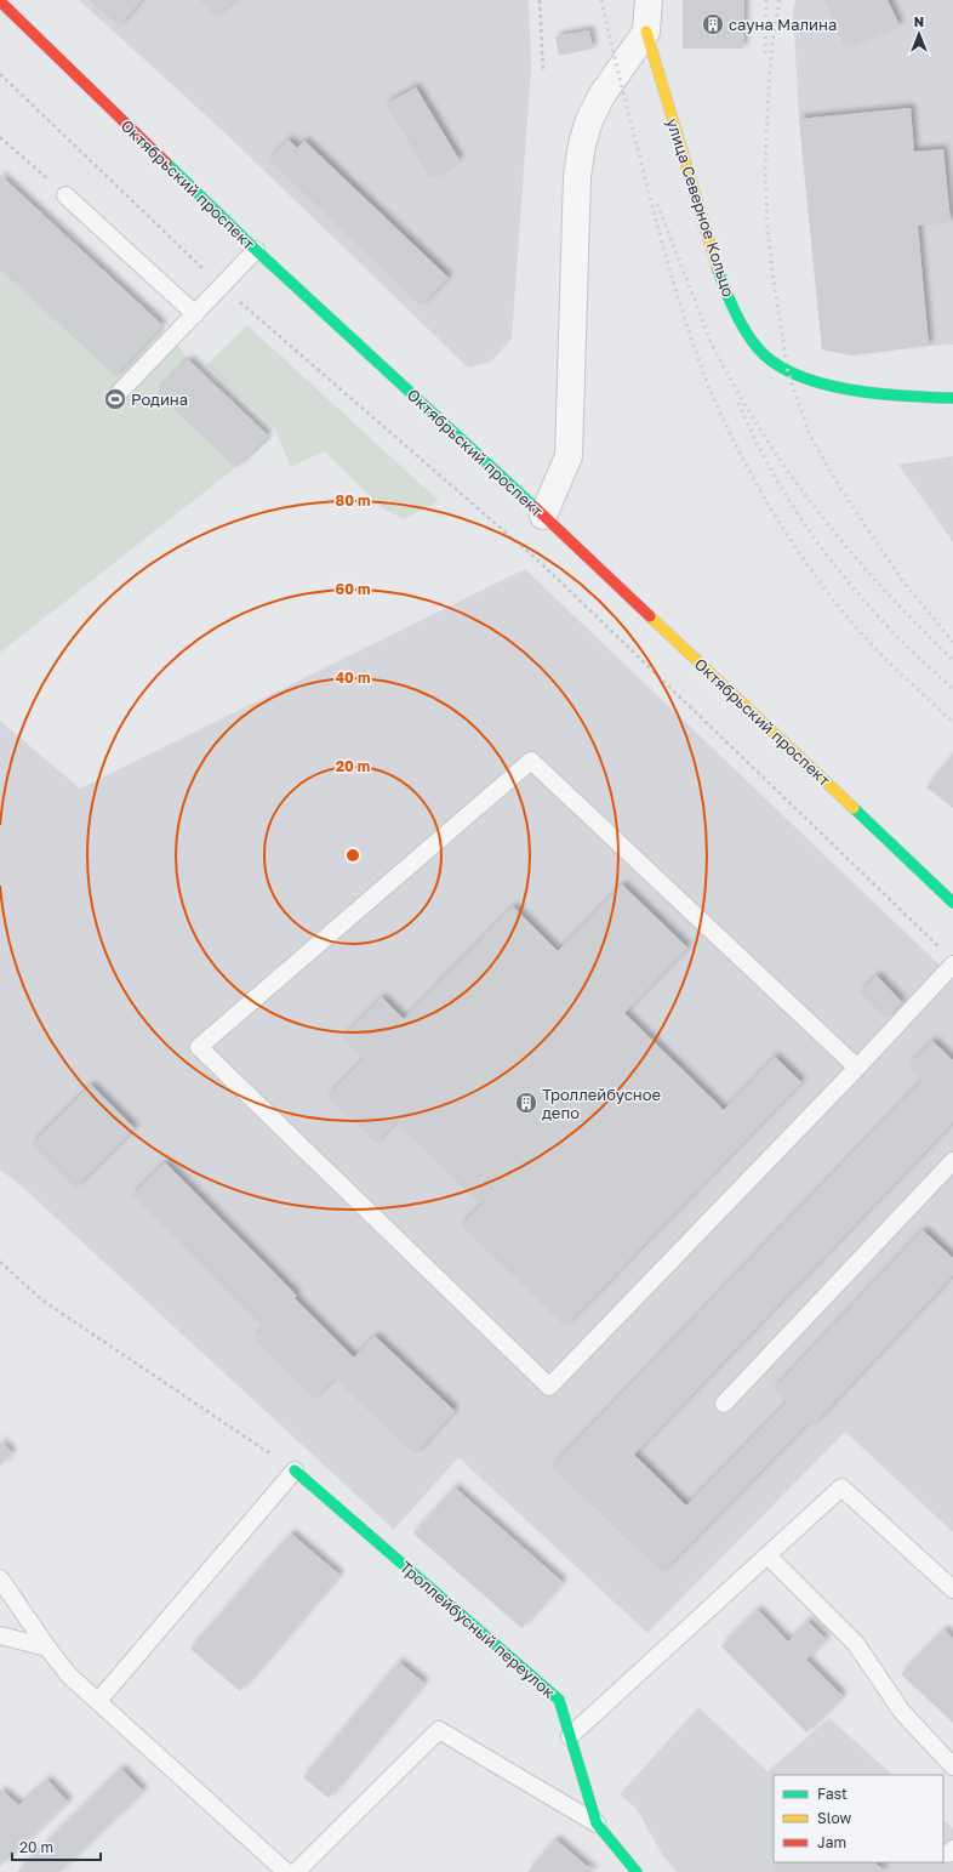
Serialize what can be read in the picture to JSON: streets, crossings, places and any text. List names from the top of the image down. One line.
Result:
{"streets":{"main road":["Октябрьский проспект","улица Северное Кольцо","Троллейбусный переулок"]},"places":{"building":["сауна Малина","Троллейбусное депо"],"sports":["Родина"]},"legend":["Fast","Slow","Jam"],"scale_bar":"20 m","north":"top","rings":["80 m","60 m","40 m","20 m"]}
